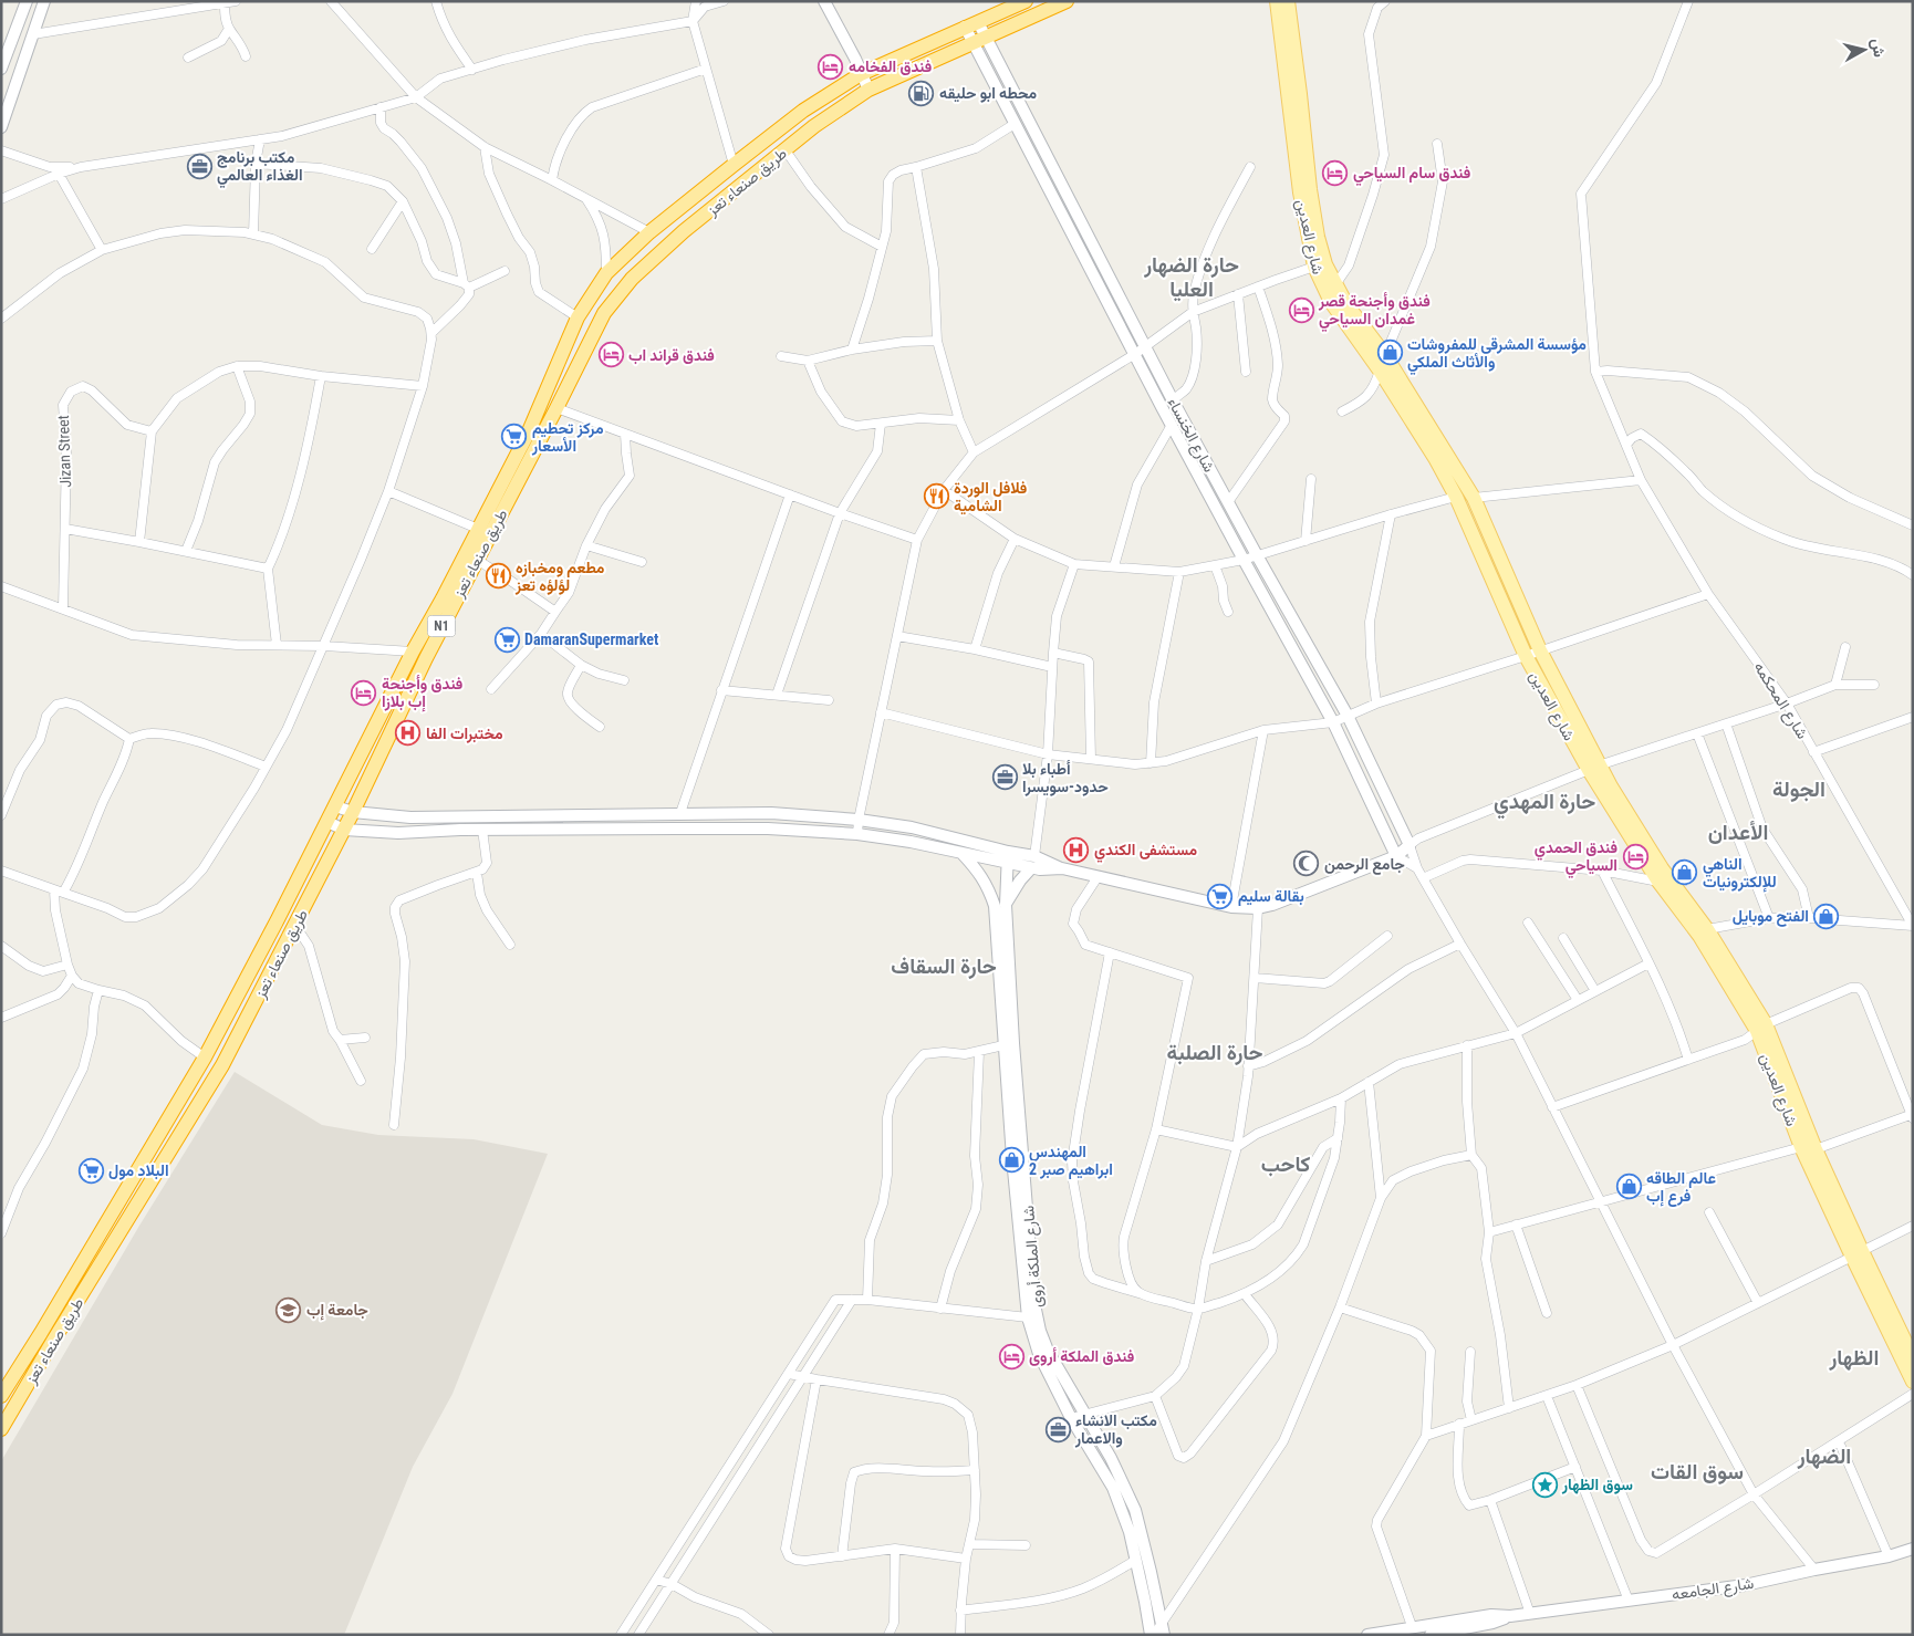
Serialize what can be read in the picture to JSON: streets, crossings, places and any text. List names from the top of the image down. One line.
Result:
{"streets":{"highway":["طريق صنعاء تعز","N1"],"main road":["شارع العدين"],"street":["شارع الخنساء","Jizan Street","شارع المحكمه","شارع الملكة أروى","شارع الجامعه"]},"crossings":[["طريق صنعاء تعز","شارع الخنساء"]],"districts":["حارة الضهار العليا","الجولة","حارة المهدي","الأعدان","حارة السقاف","حارة الصلبة","كاحب","الظهار","الضهار","سوق القات"],"places":{"hotel":["فندق الفخامه","فندق سام السياحي","فندق وأجنحة قصر غمدان السياحي","فندق قراند اب","فندق وأجنحة إب بلازا","فندق الحمدي السياحي","فندق الملكة أروى"],"fuel station":["محطه ابو حليقه"],"office":["مكتب برنامج الغذاء العالمي","أطباء بلا حدود-سويسرا","مكتب الانشاء والاعمار"],"shop":["مؤسسة المشرقي للمفروشات والأثاث الملكي","الناهي للإلكترونيات","الفتح موبايل","المهندس ابراهيم صبر 2","عالم الطاقه فرع إب"],"supermarket":["مركز تحطيم الأسعار","DamaranSupermarket","بقالة سليم","البلاد مول"],"restaurant":["فلافل الوردة الشامية","مطعم ومخبازه لؤلؤه تعز"],"hospital":["مختبرات الفا","مستشفى الكندي"],"mosque":["جامع الرحمن"],"school or university":["جامعة إب"],"place":["سوق الظهار"]},"north":"right"}
